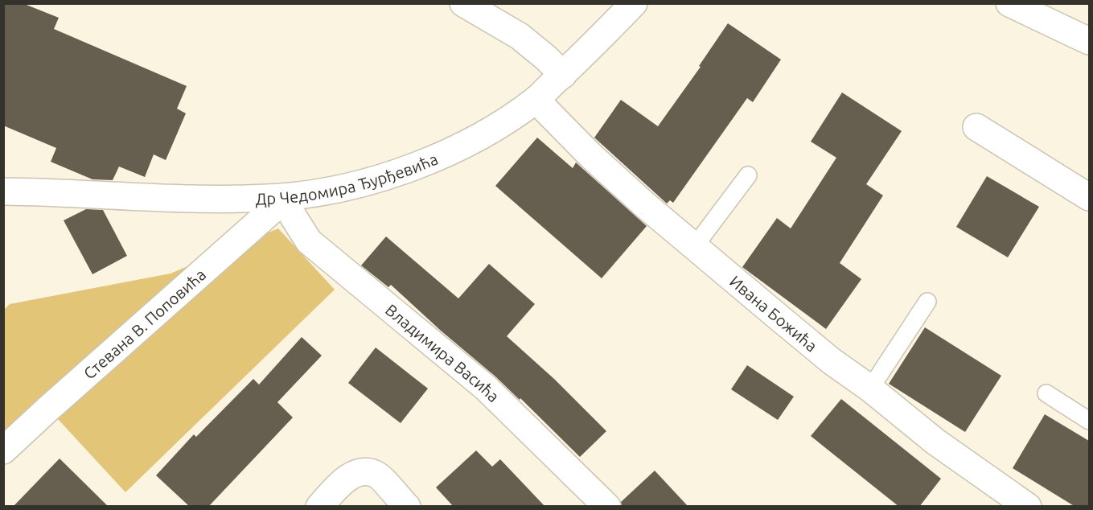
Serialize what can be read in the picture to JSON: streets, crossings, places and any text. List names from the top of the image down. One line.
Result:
{"streets":{"street":["Др Чедомира Ђурђевића","Ивана Божића","Стевана В. Поповића","Владимира Васића"]},"crossings":[["Др Чедомира Ђурђевића","Ивана Божића"],["Др Чедомира Ђурђевића","Стевана В. Поповића"],["Др Чедомира Ђурђевића","Владимира Васића"],["Стевана В. Поповића","Владимира Васића"]]}
